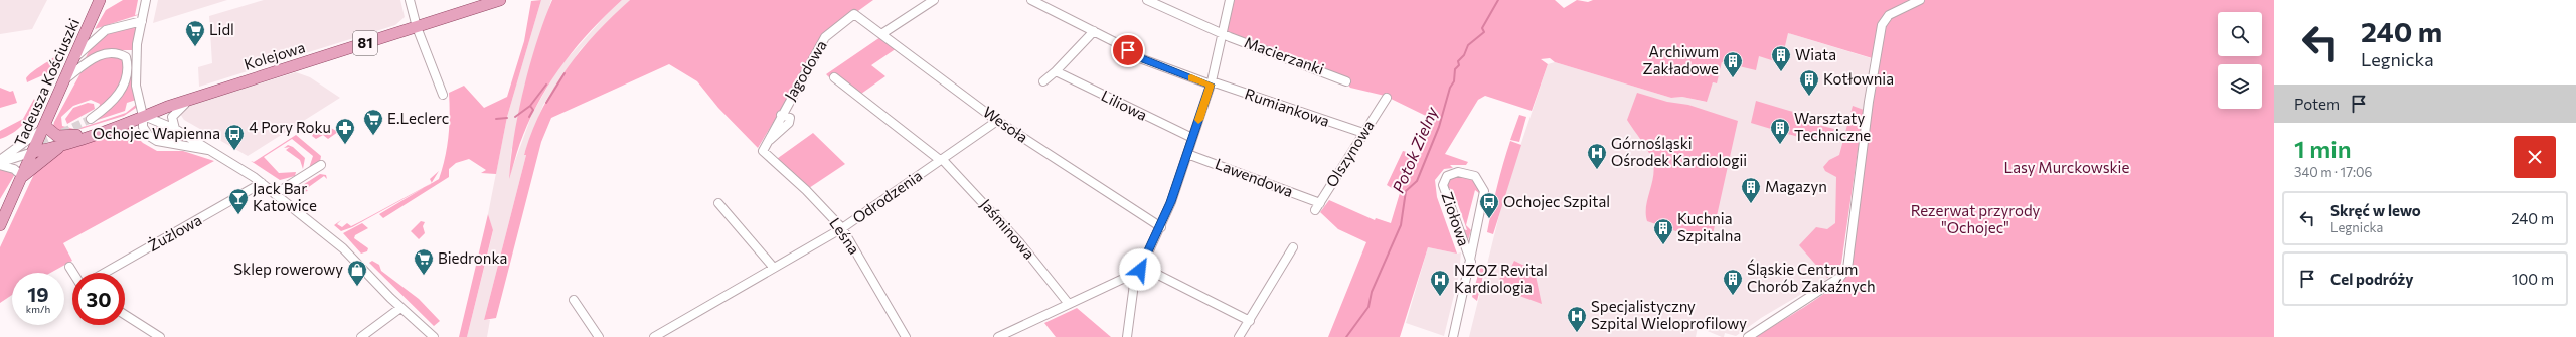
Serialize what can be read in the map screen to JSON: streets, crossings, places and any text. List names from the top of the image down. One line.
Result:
{"streets":{"main road":["81","Kolejowa","Tadeusza Kościuszki"],"street":["Macierzanki","Jagodowa","Liliowa","Rumiankowa","Wesoła","Olszynowa","Lawendowa","Odrodzenia","Ziołowa","Jaśminowa","Żużlowa","Leśna"]},"crossings":[["81","Kolejowa"],["Kolejowa","Tadeusza Kościuszki"],["Jagodowa","Wesoła"],["Jagodowa","Leśna"],["Rumiankowa","Olszynowa"],["Wesoła","Odrodzenia"],["Olszynowa","Lawendowa"],["Odrodzenia","Jaśminowa"],["Odrodzenia","Leśna"]],"water":["Potok Zielny"],"parks":["Lasy Murckowskie","Rezerwat przyrody \"Ochojec\""],"places":{"supermarket":["Lidl","E.Leclerc","Biedronka"],"building":["Wiata","Archiwum Zakładowe","Kotłownia","Warsztaty Techniczne","Magazyn","Kuchnia Szpitalna","Śląskie Centrum Chorób Zakaźnych"],"pharmacy":["4 Pory Roku"],"bus stop":["Ochojec Wapienna","Ochojec Szpital"],"hospital":["Górnośląski Ośrodek Kardiologii","NZOZ Revital Kardiologia","Specjalistyczny Szpital Wieloprofilowy"],"bar":["Jack Bar Katowice"],"shop":["Sklep rowerowy"]},"page":{"turn":["240 m","Legnicka"],"then":"Potem","heading":["1 min","340 m · 17:06"],"list":[{"name":"Skręć w lewo","note":"Legnicka","value":"240 m"},{"name":"Cel podróży","value":"100 m"}],"speed":"19 km/h","limit":"30"}}
